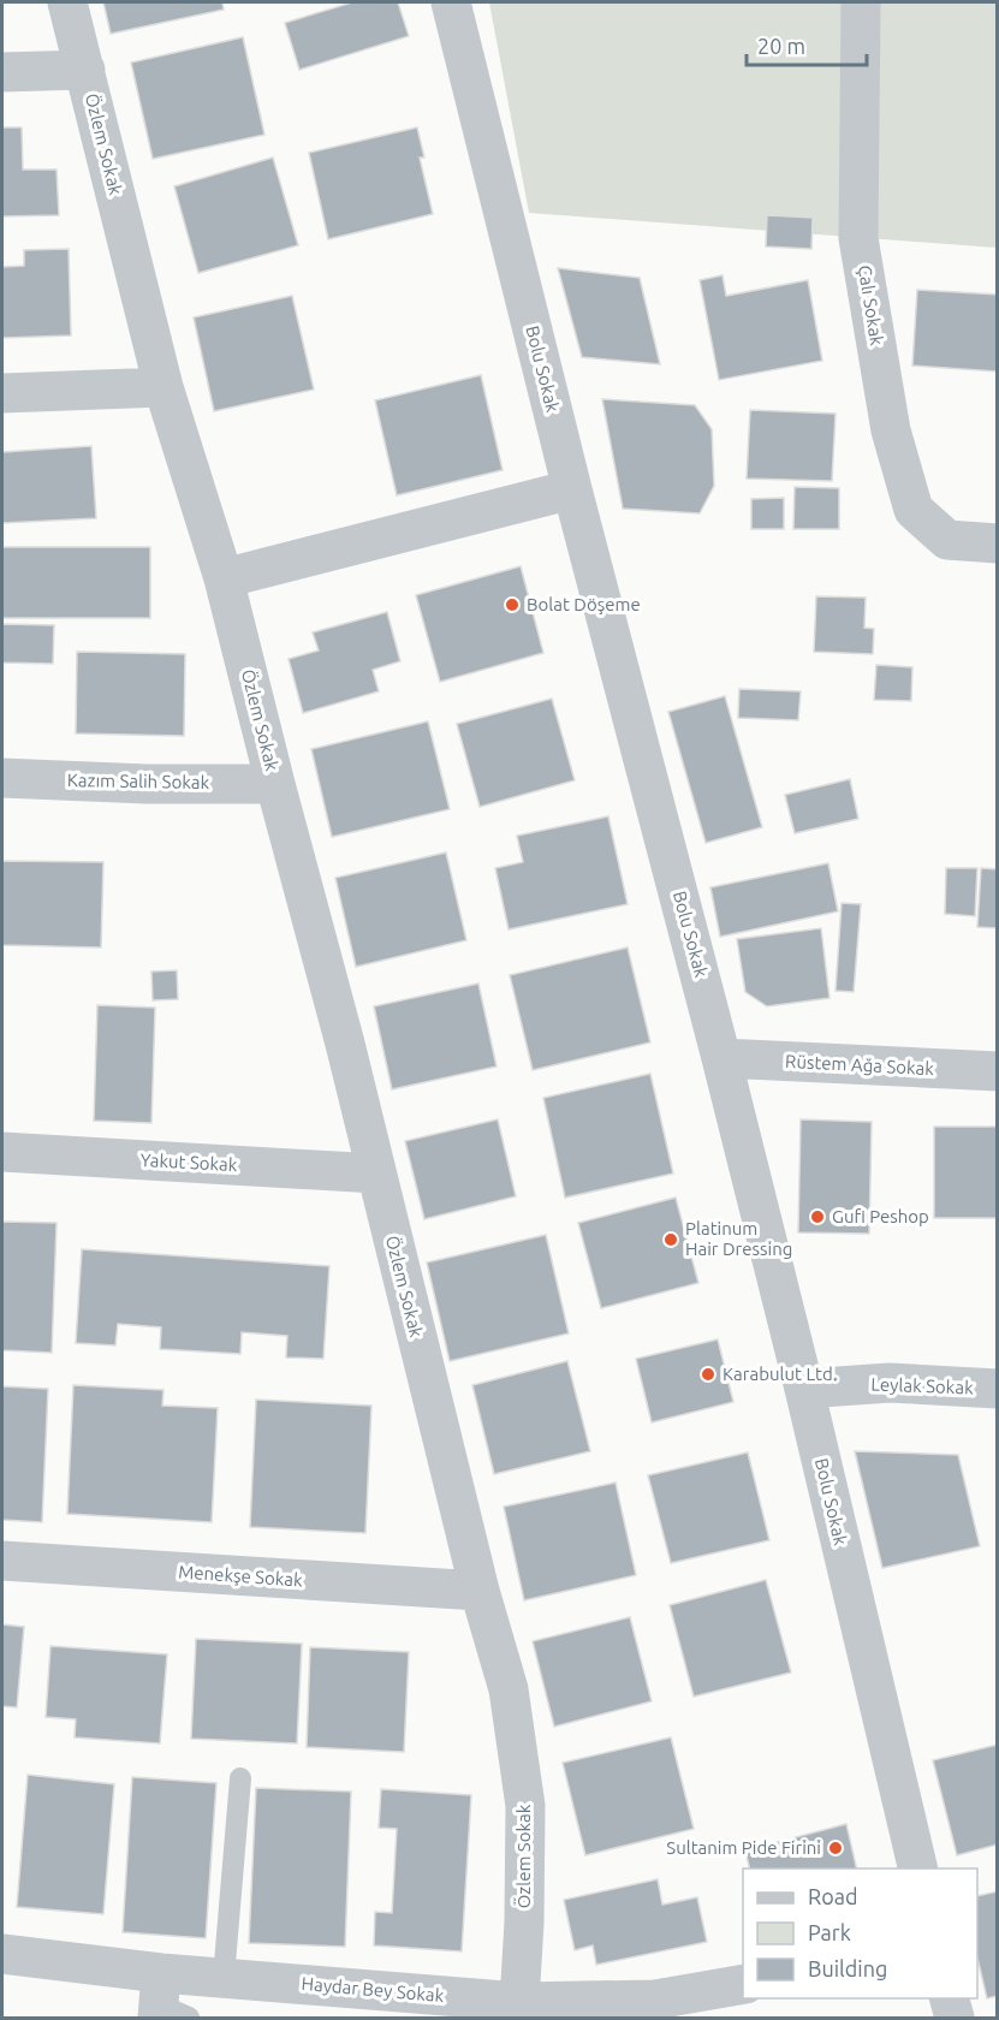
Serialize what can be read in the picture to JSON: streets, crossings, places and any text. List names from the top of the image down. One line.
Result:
{"streets":{"street":["Özlem Sokak","Çalı Sokak","Bolu Sokak","Kazım Salih Sokak","Rüstem Ağa Sokak","Yakut Sokak","Leylak Sokak","Menekşe Sokak","Haydar Bey Sokak"]},"crossings":[["Özlem Sokak","Kazım Salih Sokak"],["Özlem Sokak","Yakut Sokak"],["Özlem Sokak","Menekşe Sokak"],["Özlem Sokak","Haydar Bey Sokak"],["Bolu Sokak","Rüstem Ağa Sokak"],["Bolu Sokak","Leylak Sokak"]],"places":["Bolat Döşeme","Gufi Peshop","Platinum Hair Dressing","Karabulut Ltd.","Sultanim Pide Firini"],"legend":["Road","Park","Building"],"scale_bar":"20 m"}
